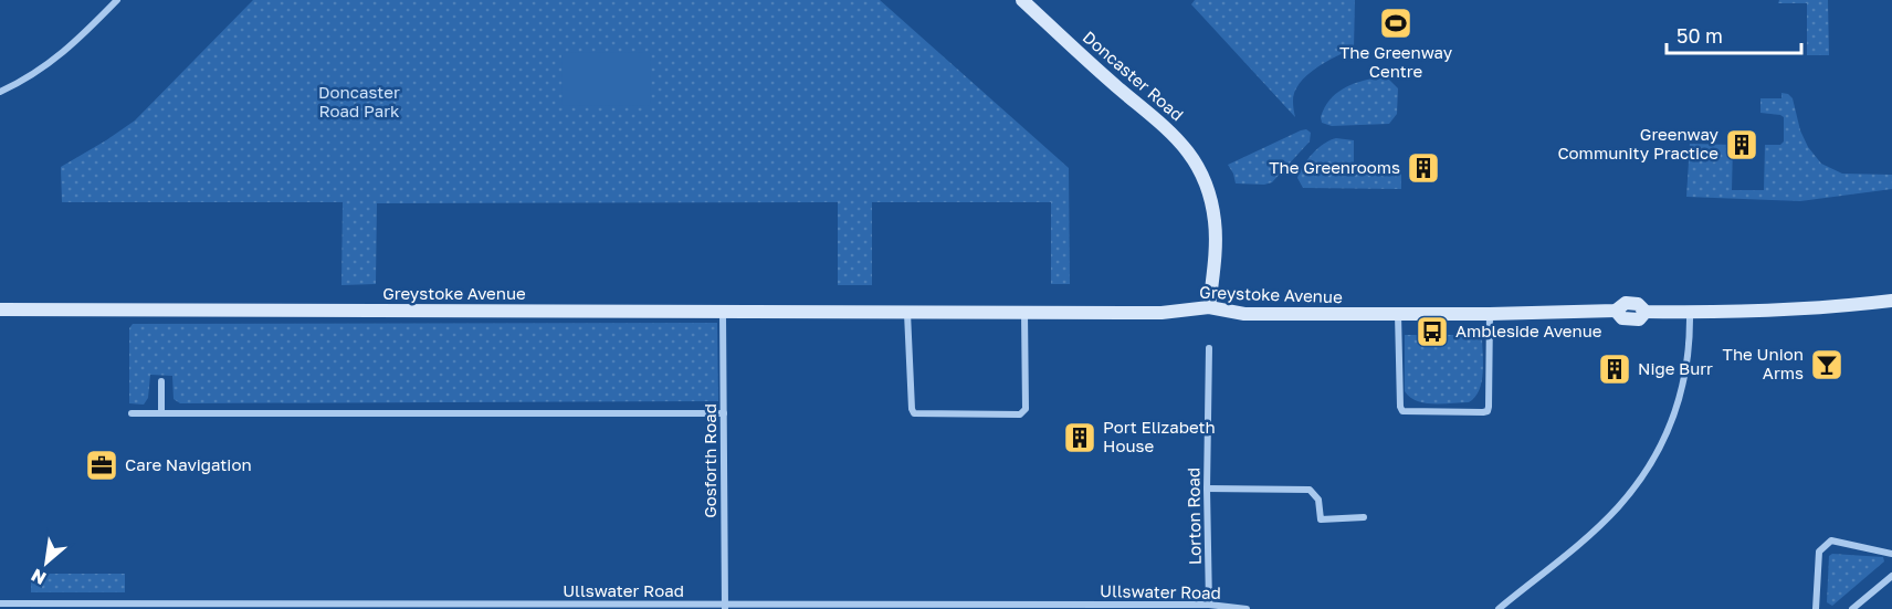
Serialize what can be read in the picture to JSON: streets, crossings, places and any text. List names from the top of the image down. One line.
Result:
{"streets":{"street":["Doncaster Road","Greystoke Avenue","Gosforth Road","Lorton Road","Ullswater Road"]},"crossings":[["Doncaster Road","Greystoke Avenue"],["Greystoke Avenue","Gosforth Road"],["Gosforth Road","Ullswater Road"],["Lorton Road","Ullswater Road"]],"parks":["Doncaster Road Park"],"places":{"sports":["The Greenway Centre"],"building":["Greenway Community Practice","The Greenrooms","Nige Burr","Port Elizabeth House"],"bus stop":["Ambleside Avenue"],"bar":["The Union Arms"],"office":["Care Navigation"]},"scale_bar":"50 m","north":"bottom left"}
